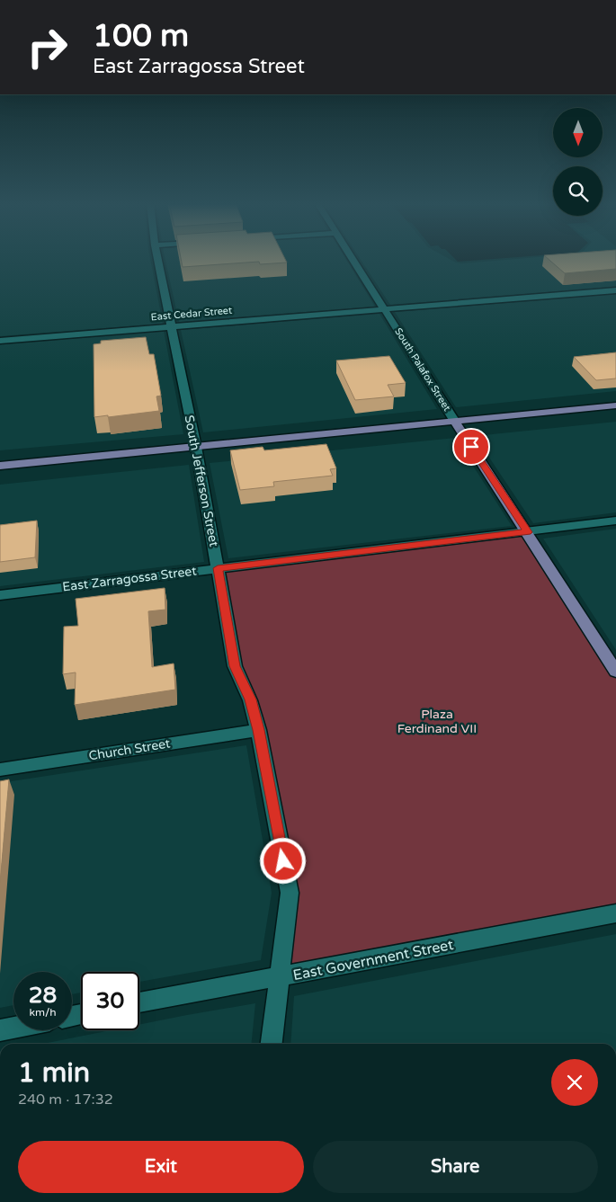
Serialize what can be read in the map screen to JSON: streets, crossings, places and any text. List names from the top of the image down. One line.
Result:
{"streets":{"main road":["South Palafox Street"],"street":["East Cedar Street","South Jefferson Street","East Zarragossa Street","Church Street","East Government Street"]},"crossings":[["East Cedar Street","South Palafox Street"],["East Cedar Street","South Jefferson Street"],["South Palafox Street","East Zarragossa Street"],["South Jefferson Street","East Zarragossa Street"],["South Jefferson Street","Church Street"],["South Jefferson Street","East Government Street"]],"parks":["Plaza Ferdinand VII"],"north":"bottom","page":{"turn":["100 m","East Zarragossa Street"],"speed":"28 km/h","limit":"30","heading":["1 min","240 m · 17:32"],"buttons":["Exit","Share"]}}
